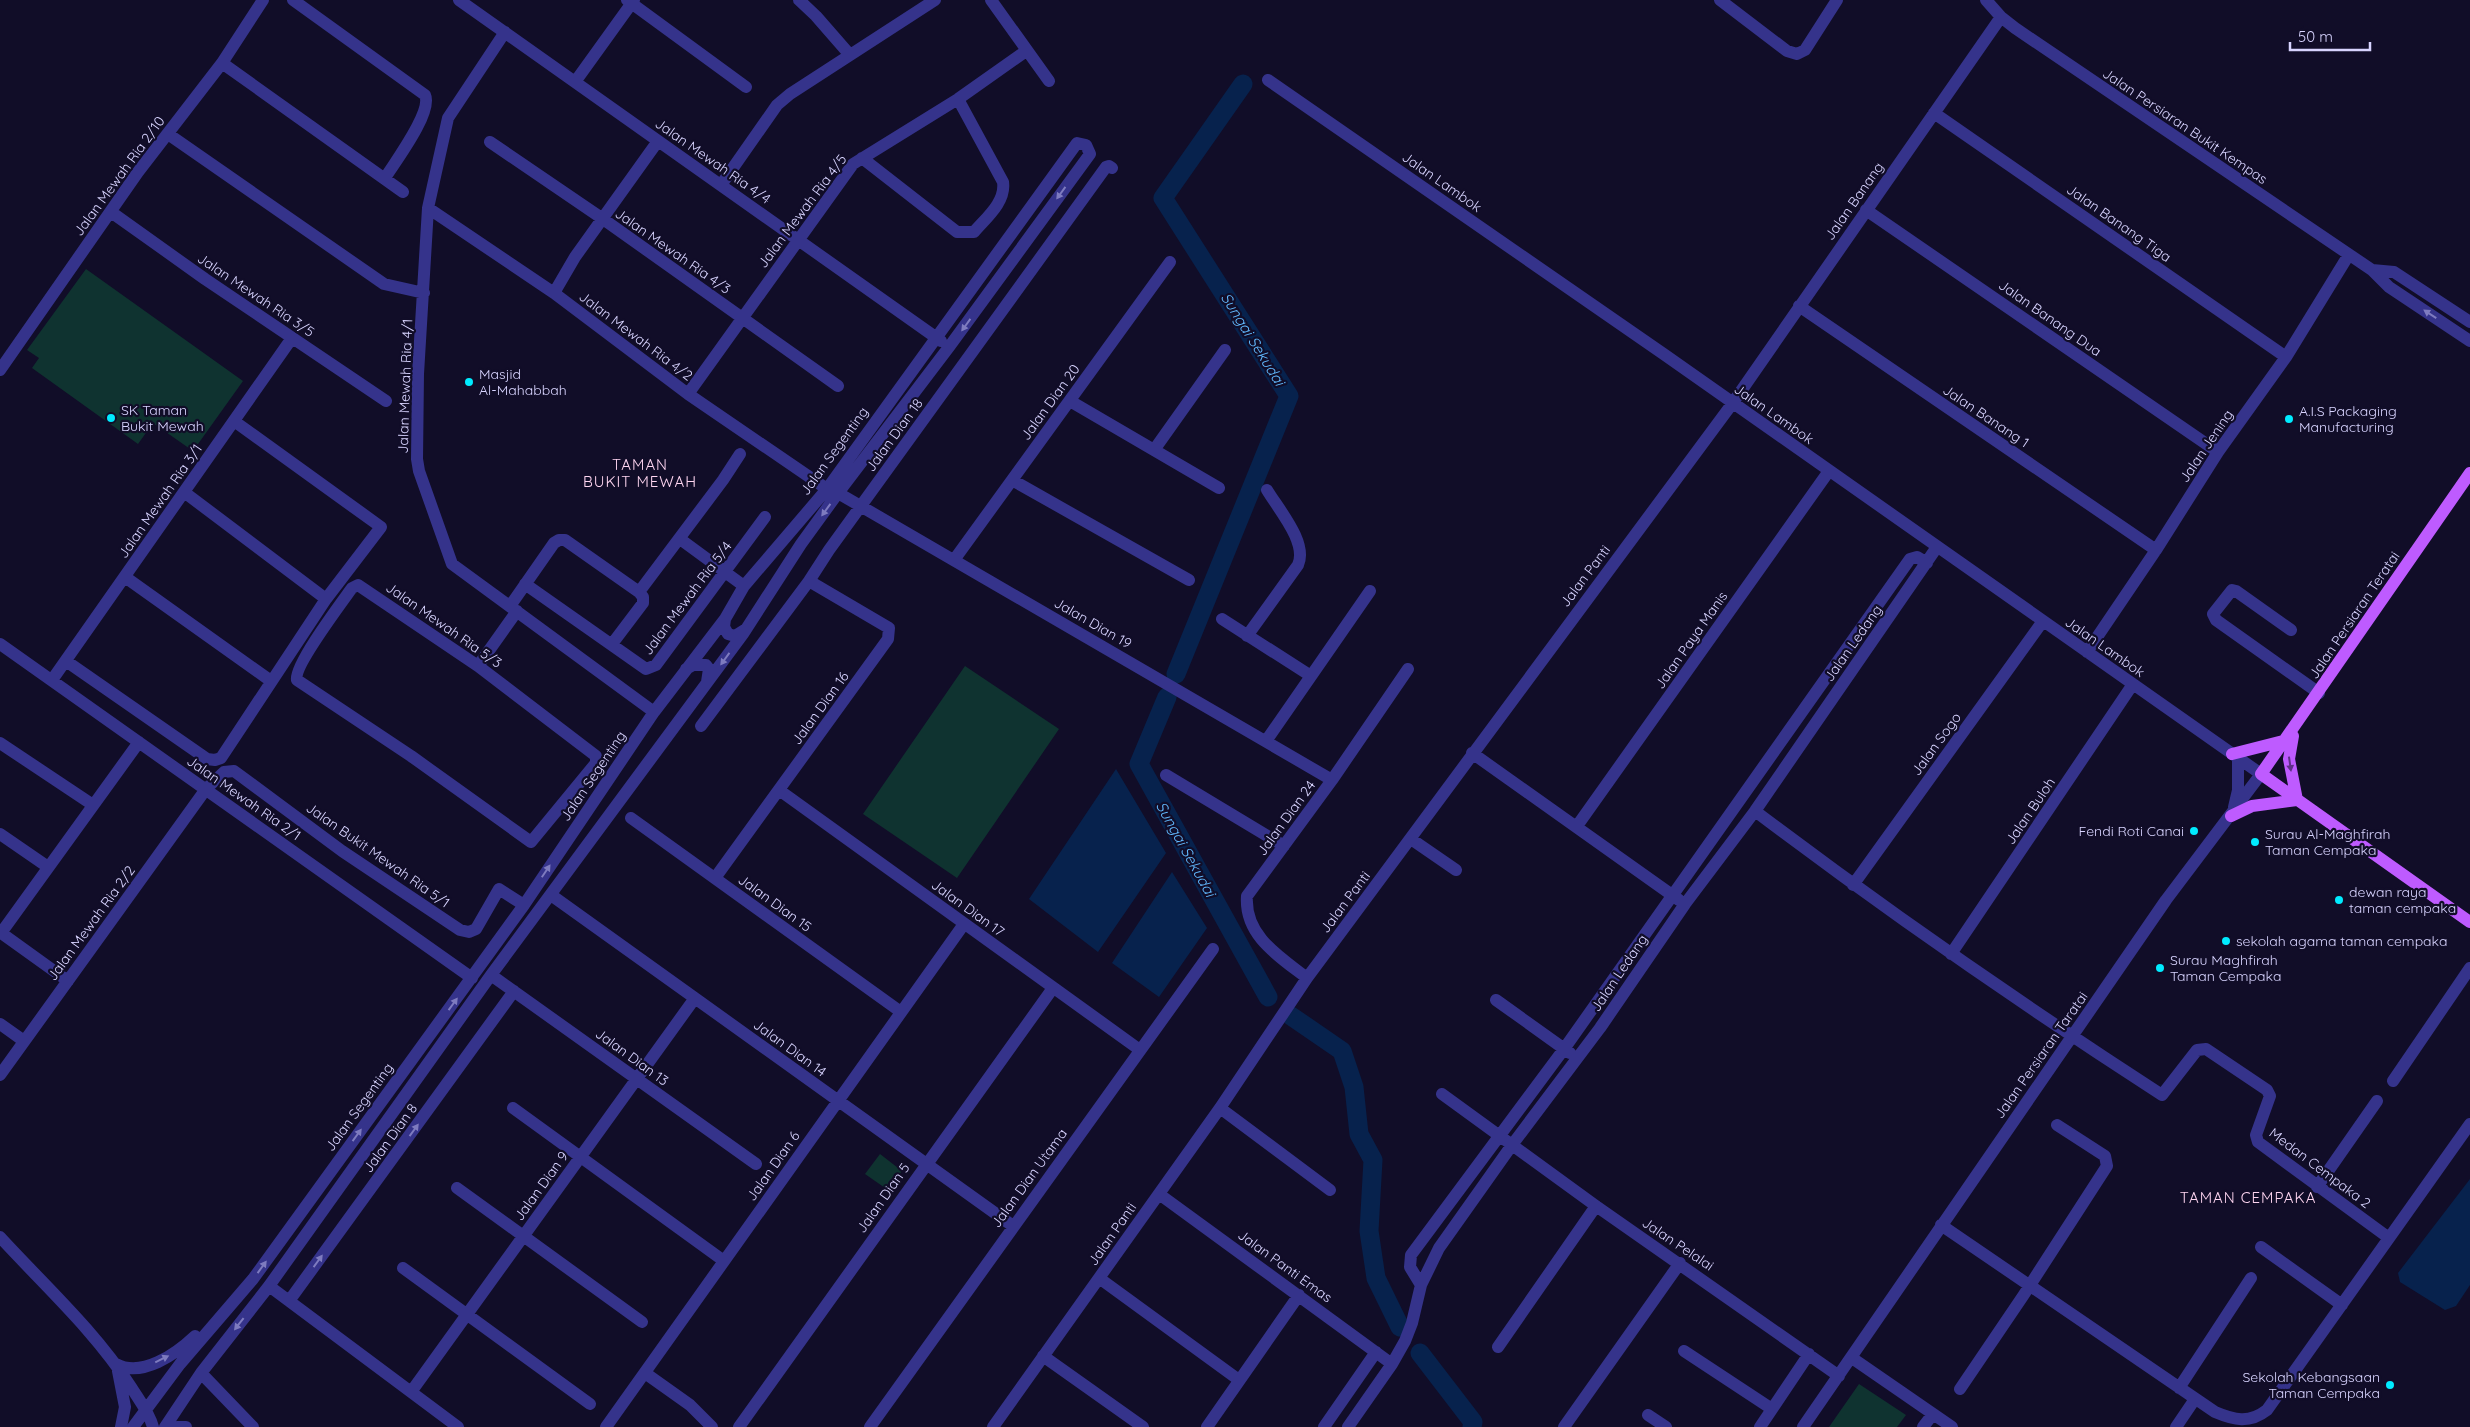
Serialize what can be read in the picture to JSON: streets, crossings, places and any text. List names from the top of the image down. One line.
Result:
{"streets":{"main road":["Jalan Persiaran Teratai"],"street":["Jalan Persiaran Bukit Kempas","Jalan Mewah Ria 4/4","Jalan Mewah Ria 2/10","Jalan Lambok","Jalan Banang","Jalan Mewah Ria 4/5","Jalan Banang Tiga","Jalan Mewah Ria 4/3","Jalan Mewah Ria 3/5","Jalan Banang Dua","Jalan Mewah Ria 4/2","Jalan Mewah Ria 4/1","Jalan Dian 20","Jalan Banang 1","Jalan Dian 18","Jalan Jening","Jalan Segenting","Jalan Mewah Ria 3/1","Jalan Panti","Jalan Mewah Ria 5/4","Jalan Dian 19","Jalan Mewah Ria 5/3","Jalan Paya Manis","Jalan Ledang","Jalan Dian 16","Jalan Sogo","Jalan Mewah Ria 2/1","Jalan Buloh","Jalan Dian 24","Jalan Bukit Mewah Ria 5/1","Jalan Dian 15","Jalan Dian 17","Jalan Mewah Ria 2/2","Jalan Dian 14","Jalan Persiaran Taratai","Jalan Dian 13","Jalan Dian 8","Jalan Dian 6","Medan Cempaka 2","Jalan Dian Utama","Jalan Dian 9","Jalan Dian 5","Jalan Pelalai","Jalan Panti Emas"]},"crossings":[["Jalan Persiaran Bukit Kempas","Jalan Banang"],["Jalan Persiaran Bukit Kempas","Jalan Jening"],["Jalan Mewah Ria 4/4","Jalan Mewah Ria 4/5"],["Jalan Mewah Ria 4/4","Jalan Mewah Ria 4/1"],["Jalan Mewah Ria 4/4","Jalan Segenting"],["Jalan Mewah Ria 2/10","Jalan Mewah Ria 3/5"],["Jalan Lambok","Jalan Banang"],["Jalan Lambok","Jalan Jening"],["Jalan Lambok","Jalan Panti"],["Jalan Lambok","Jalan Persiaran Teratai"],["Jalan Lambok","Jalan Paya Manis"],["Jalan Lambok","Jalan Ledang"],["Jalan Lambok","Jalan Sogo"],["Jalan Lambok","Jalan Buloh"],["Jalan Lambok","Jalan Persiaran Taratai"],["Jalan Banang","Jalan Banang Tiga"],["Jalan Banang","Jalan Banang Dua"],["Jalan Banang","Jalan Banang 1"],["Jalan Banang","Jalan Panti"],["Jalan Mewah Ria 4/5","Jalan Mewah Ria 4/3"],["Jalan Mewah Ria 4/5","Jalan Mewah Ria 4/2"],["Jalan Banang Tiga","Jalan Jening"],["Jalan Mewah Ria 3/5","Jalan Mewah Ria 3/1"],["Jalan Banang Dua","Jalan Jening"],["Jalan Mewah Ria 4/2","Jalan Mewah Ria 4/1"],["Jalan Mewah Ria 4/2","Jalan Segenting"],["Jalan Mewah Ria 4/2","Jalan Dian 19"],["Jalan Mewah Ria 4/1","Jalan Segenting"],["Jalan Dian 20","Jalan Dian 19"],["Jalan Banang 1","Jalan Jening"],["Jalan Dian 18","Jalan Dian 19"],["Jalan Dian 18","Jalan Dian 16"],["Jalan Segenting","Jalan Dian 19"],["Jalan Segenting","Jalan Mewah Ria 2/1"],["Jalan Segenting","Jalan Bukit Mewah Ria 5/1"],["Jalan Segenting","Jalan Dian 14"],["Jalan Segenting","Jalan Dian 13"],["Jalan Mewah Ria 3/1","Jalan Mewah Ria 2/1"],["Jalan Panti","Jalan Dian 24"],["Jalan Panti","Jalan Panti Emas"],["Jalan Persiaran Teratai","Jalan Persiaran Taratai"],["Jalan Dian 19","Jalan Dian 24"],["Jalan Ledang","Jalan Pelalai"],["Jalan Ledang","Jalan Panti Emas"],["Jalan Dian 16","Jalan Dian 15"],["Jalan Dian 16","Jalan Dian 17"],["Jalan Mewah Ria 2/1","Jalan Bukit Mewah Ria 5/1"],["Jalan Mewah Ria 2/1","Jalan Mewah Ria 2/2"],["Jalan Bukit Mewah Ria 5/1","Jalan Mewah Ria 2/2"],["Jalan Dian 15","Jalan Dian 6"],["Jalan Dian 17","Jalan Dian 6"],["Jalan Dian 17","Jalan Dian Utama"],["Jalan Dian 17","Jalan Dian 5"],["Jalan Dian 14","Jalan Dian 6"],["Jalan Dian 14","Jalan Dian Utama"],["Jalan Dian 14","Jalan Dian 9"],["Jalan Dian 14","Jalan Dian 5"],["Jalan Persiaran Taratai","Medan Cempaka 2"],["Jalan Persiaran Taratai","Jalan Pelalai"],["Jalan Dian 13","Jalan Dian 8"],["Jalan Dian 13","Jalan Dian 9"]],"one_way":["Jalan Dian 8"],"districts":["TAMAN BUKIT MEWAH","TAMAN CEMPAKA"],"water":["Sungai Sekudai"],"places":["Masjid Al-Mahabbah","SK Taman Bukit Mewah","A.I.S Packaging Manufacturing","Fendi Roti Canai","Surau Al-Maghfirah Taman Cempaka","dewan raya taman cempaka","sekolah agama taman cempaka","Surau Maghfirah Taman Cempaka","Sekolah Kebangsaan Taman Cempaka"],"scale_bar":"50 m"}
